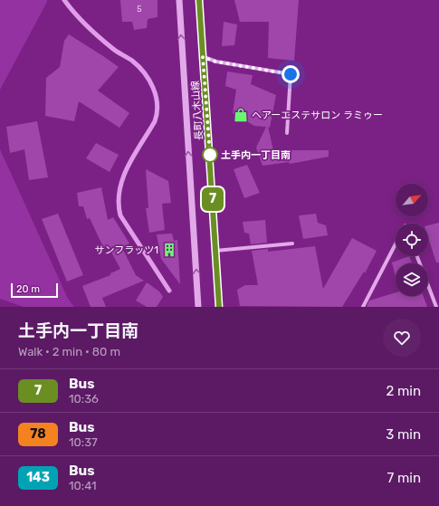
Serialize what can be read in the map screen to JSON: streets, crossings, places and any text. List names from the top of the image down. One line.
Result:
{"streets":{"street":["長町八木山線"]},"places":{"shop":["ヘアーエステサロン ラミゥー"],"other":["土手内一丁目南"],"building":["サンフラッツ1"]},"lines":["bus line 7"],"house_numbers":["5"],"scale_bar":"20 m","north":"top right","page":{"on_map":"7","scale":"20 m","heading":["土手内一丁目南","Walk · 2 min · 80 m"],"list":[{"mark":"7","name":"Bus","note":"10:36","value":"2 min"},{"mark":"78","name":"Bus","note":"10:37","value":"3 min"},{"mark":"143","name":"Bus","note":"10:41","value":"7 min"}]}}
